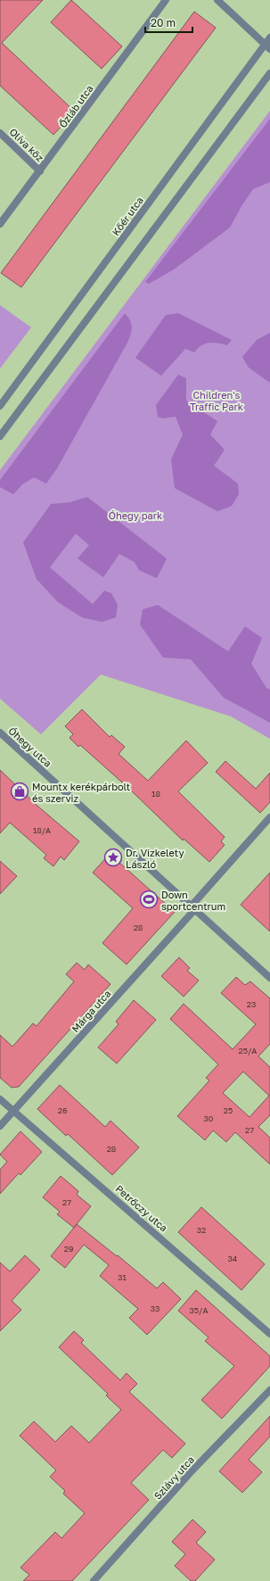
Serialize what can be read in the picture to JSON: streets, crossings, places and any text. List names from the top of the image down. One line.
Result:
{"streets":{"street":["Őzláb utca","Olíva köz","Kőér utca","Óhegy utca","Márga utca","Petrőczy utca","Szlávy utca"]},"crossings":[["Őzláb utca","Olíva köz"],["Óhegy utca","Márga utca"],["Márga utca","Petrőczy utca"]],"parks":["Children's Traffic Park","Óhegy park"],"places":{"shop":["Mountx kerékpárbolt és szerviz"],"place":["Dr. Vizkelety László"],"sports":["Down sportcentrum"]},"house_numbers":["18","18/A","28","23","25/A","26","25","30","27","28","27","32","29","34","31","33","35/A"],"scale_bar":"20 m"}
